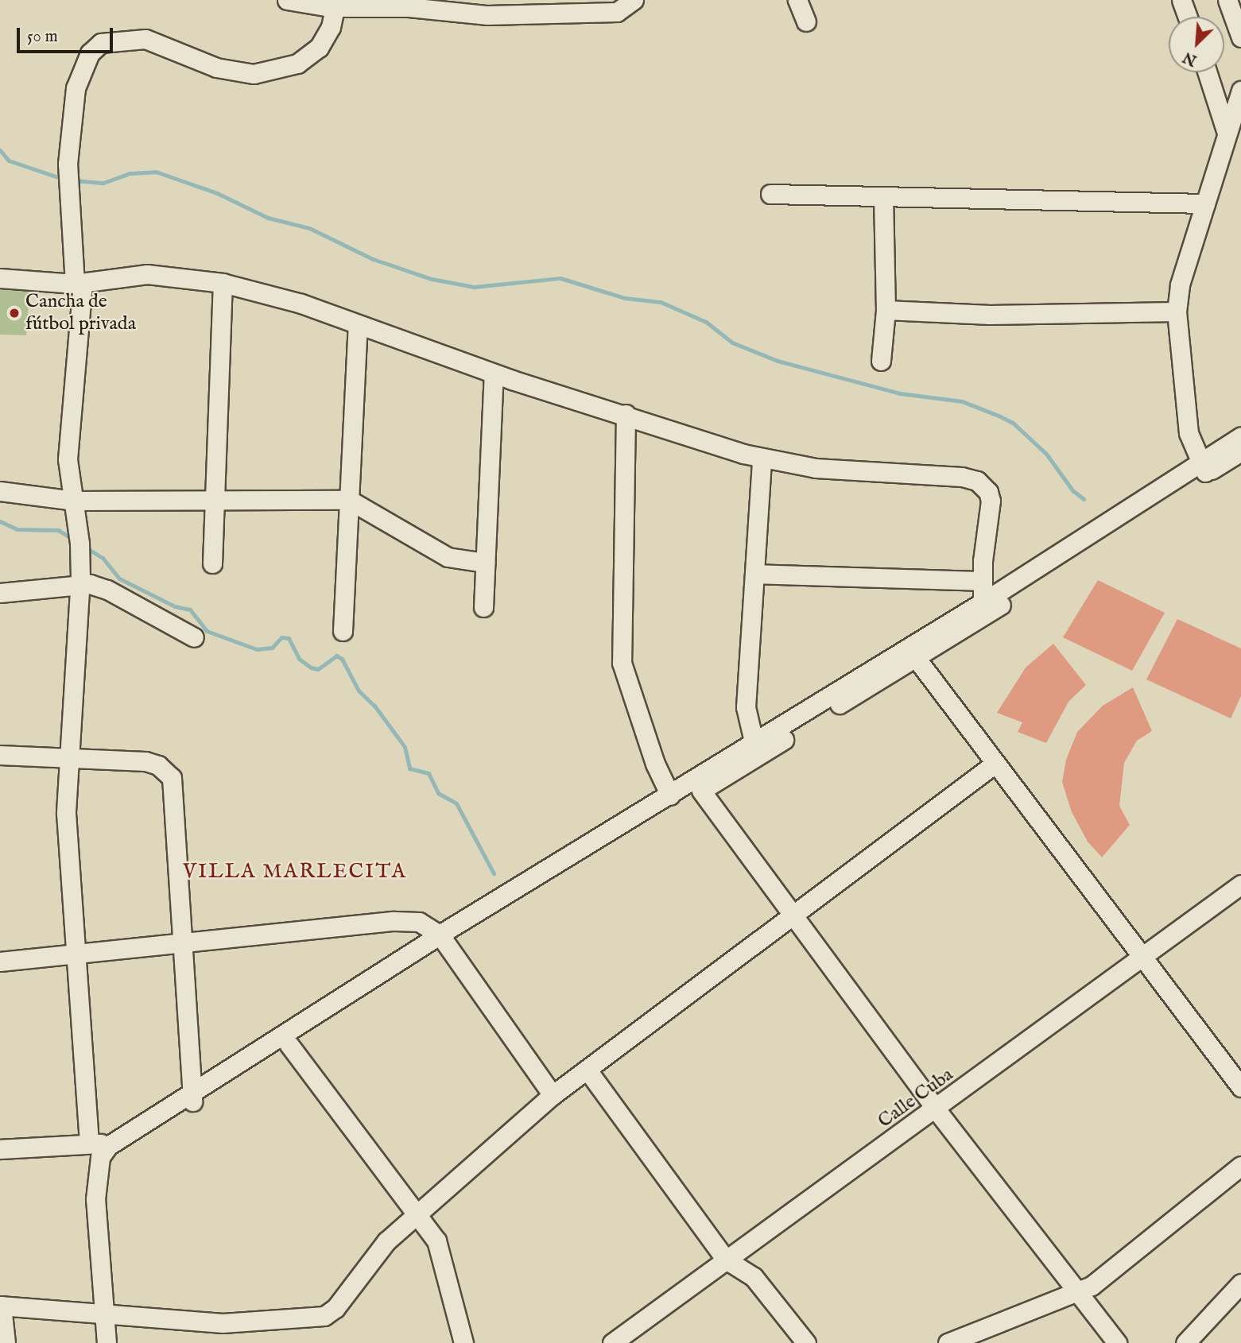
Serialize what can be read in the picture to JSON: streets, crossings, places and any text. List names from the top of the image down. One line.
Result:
{"streets":{"street":["Calle Cuba"]},"districts":["VILLA MARLECITA"],"places":["Cancha de fútbol privada"],"scale_bar":"50 m","north":"bottom left"}
